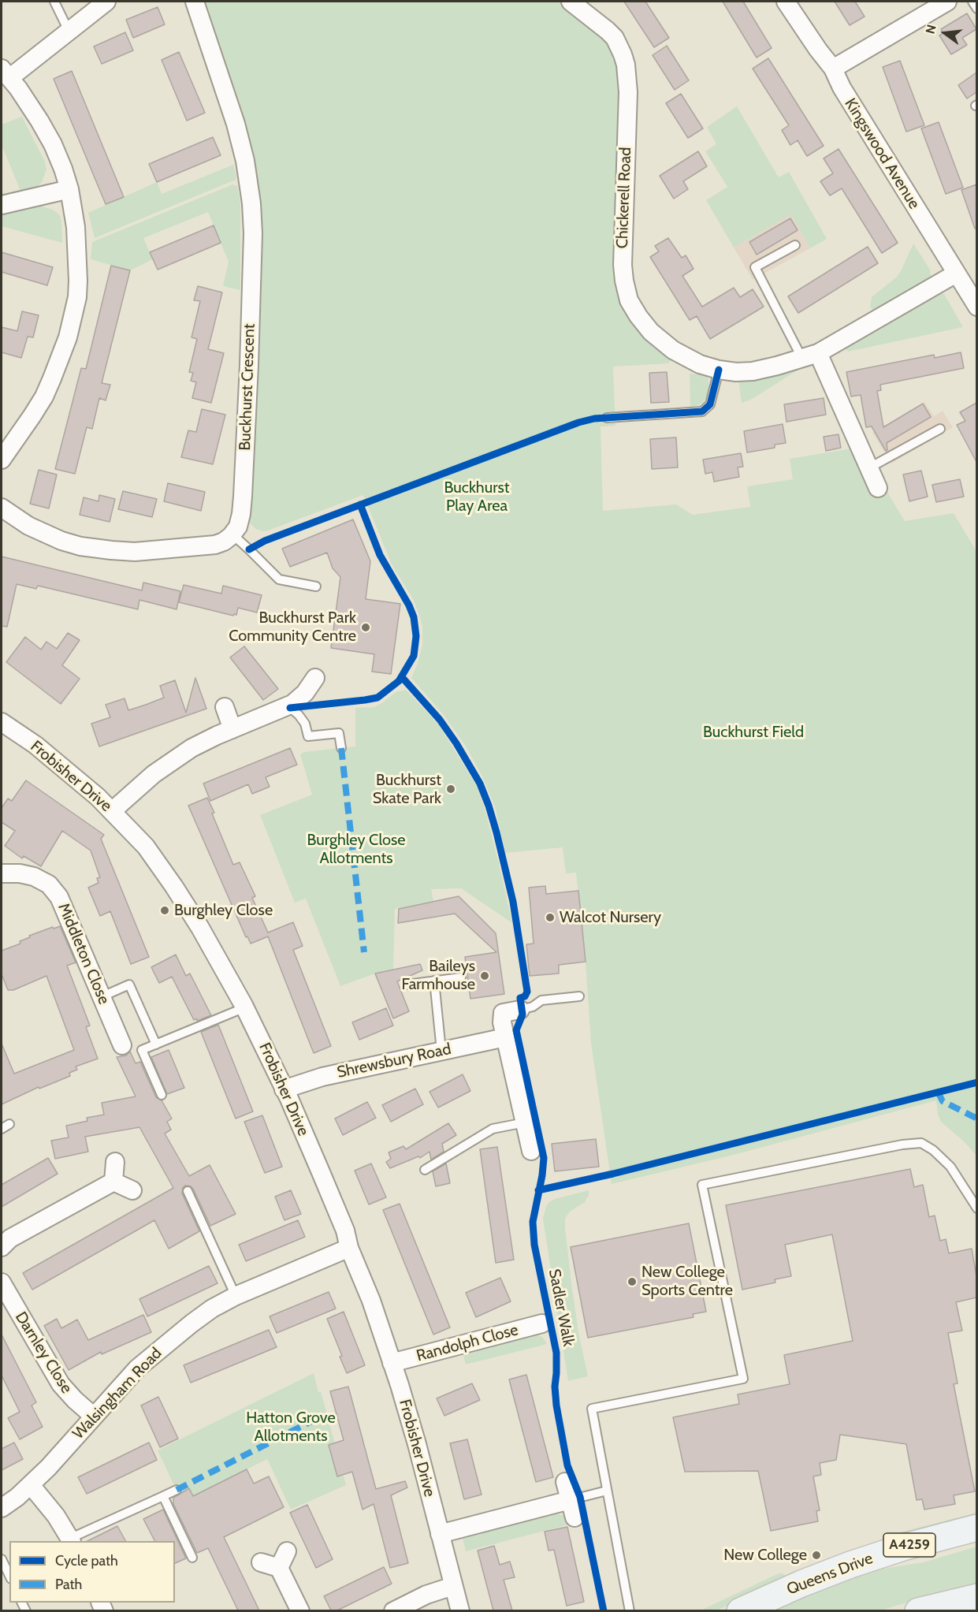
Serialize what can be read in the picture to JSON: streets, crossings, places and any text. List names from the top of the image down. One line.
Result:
{"streets":{"main road":["A4259","Queens Drive"],"street":["Kingswood Avenue","Chickerell Road","Buckhurst Crescent","Frobisher Drive","Middleton Close","Shrewsbury Road","Randolph Close","Darnley Close","Walsingham Road"],"cycle path":["Sadler Walk"]},"crossings":[["Kingswood Avenue","Chickerell Road"],["Frobisher Drive","Shrewsbury Road"],["Frobisher Drive","Randolph Close"],["Frobisher Drive","Walsingham Road"],["Darnley Close","Walsingham Road"]],"parks":["Buckhurst Play Area","Buckhurst Field","Burghley Close Allotments","Hatton Grove Allotments"],"places":["Buckhurst Park Community Centre","Buckhurst Skate Park","Burghley Close","Walcot Nursery","Baileys Farmhouse","New College Sports Centre","New College"],"legend":["Cycle path","Path"],"north":"left"}
